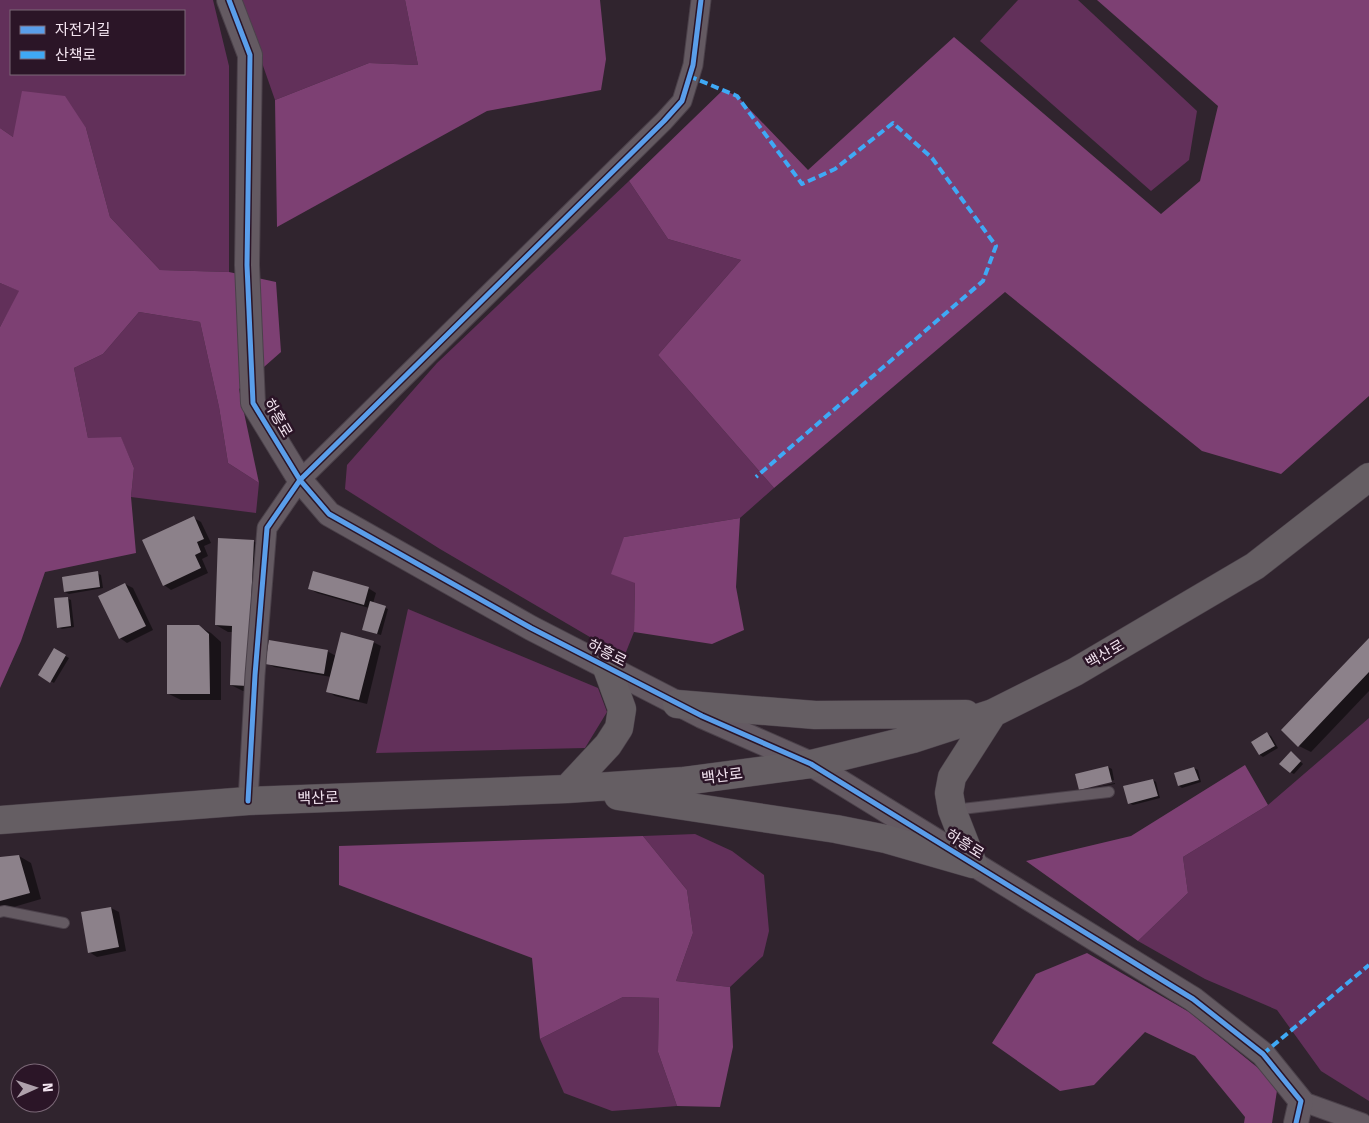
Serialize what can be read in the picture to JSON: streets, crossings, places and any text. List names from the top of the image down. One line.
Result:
{"streets":{"main road":["백산로"],"street":["하흥로"]},"crossings":[["하흥로","백산로"]],"legend":["자전거길","산책로"],"north":"right"}
